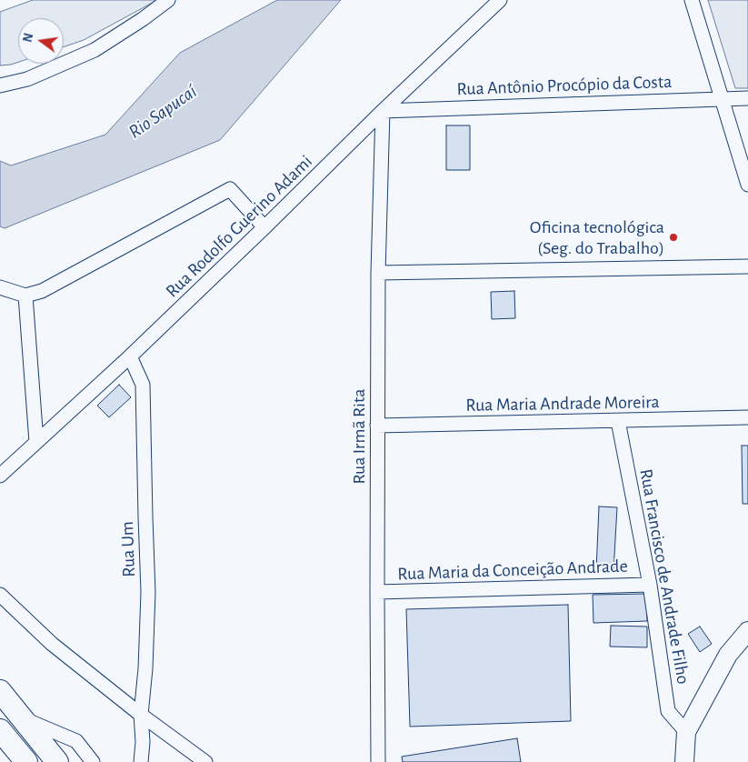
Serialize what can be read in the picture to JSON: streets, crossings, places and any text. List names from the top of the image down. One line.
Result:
{"streets":{"street":["Rua Antônio Procópio da Costa","Rua Rodolfo Guerino Adami","Rua Maria Andrade Moreira","Rua Irmã Rita","Rua Um","Rua Maria da Conceição Andrade","Rua Francisco de Andrade Filho"]},"crossings":[["Rua Antônio Procópio da Costa","Rua Rodolfo Guerino Adami"],["Rua Antônio Procópio da Costa","Rua Irmã Rita"],["Rua Rodolfo Guerino Adami","Rua Irmã Rita"],["Rua Rodolfo Guerino Adami","Rua Um"],["Rua Maria Andrade Moreira","Rua Irmã Rita"],["Rua Maria Andrade Moreira","Rua Francisco de Andrade Filho"],["Rua Irmã Rita","Rua Maria da Conceição Andrade"],["Rua Maria da Conceição Andrade","Rua Francisco de Andrade Filho"]],"water":["Rio Sapucaí"],"places":["Oficina tecnológica (Seg. do Trabalho)"],"north":"left"}
